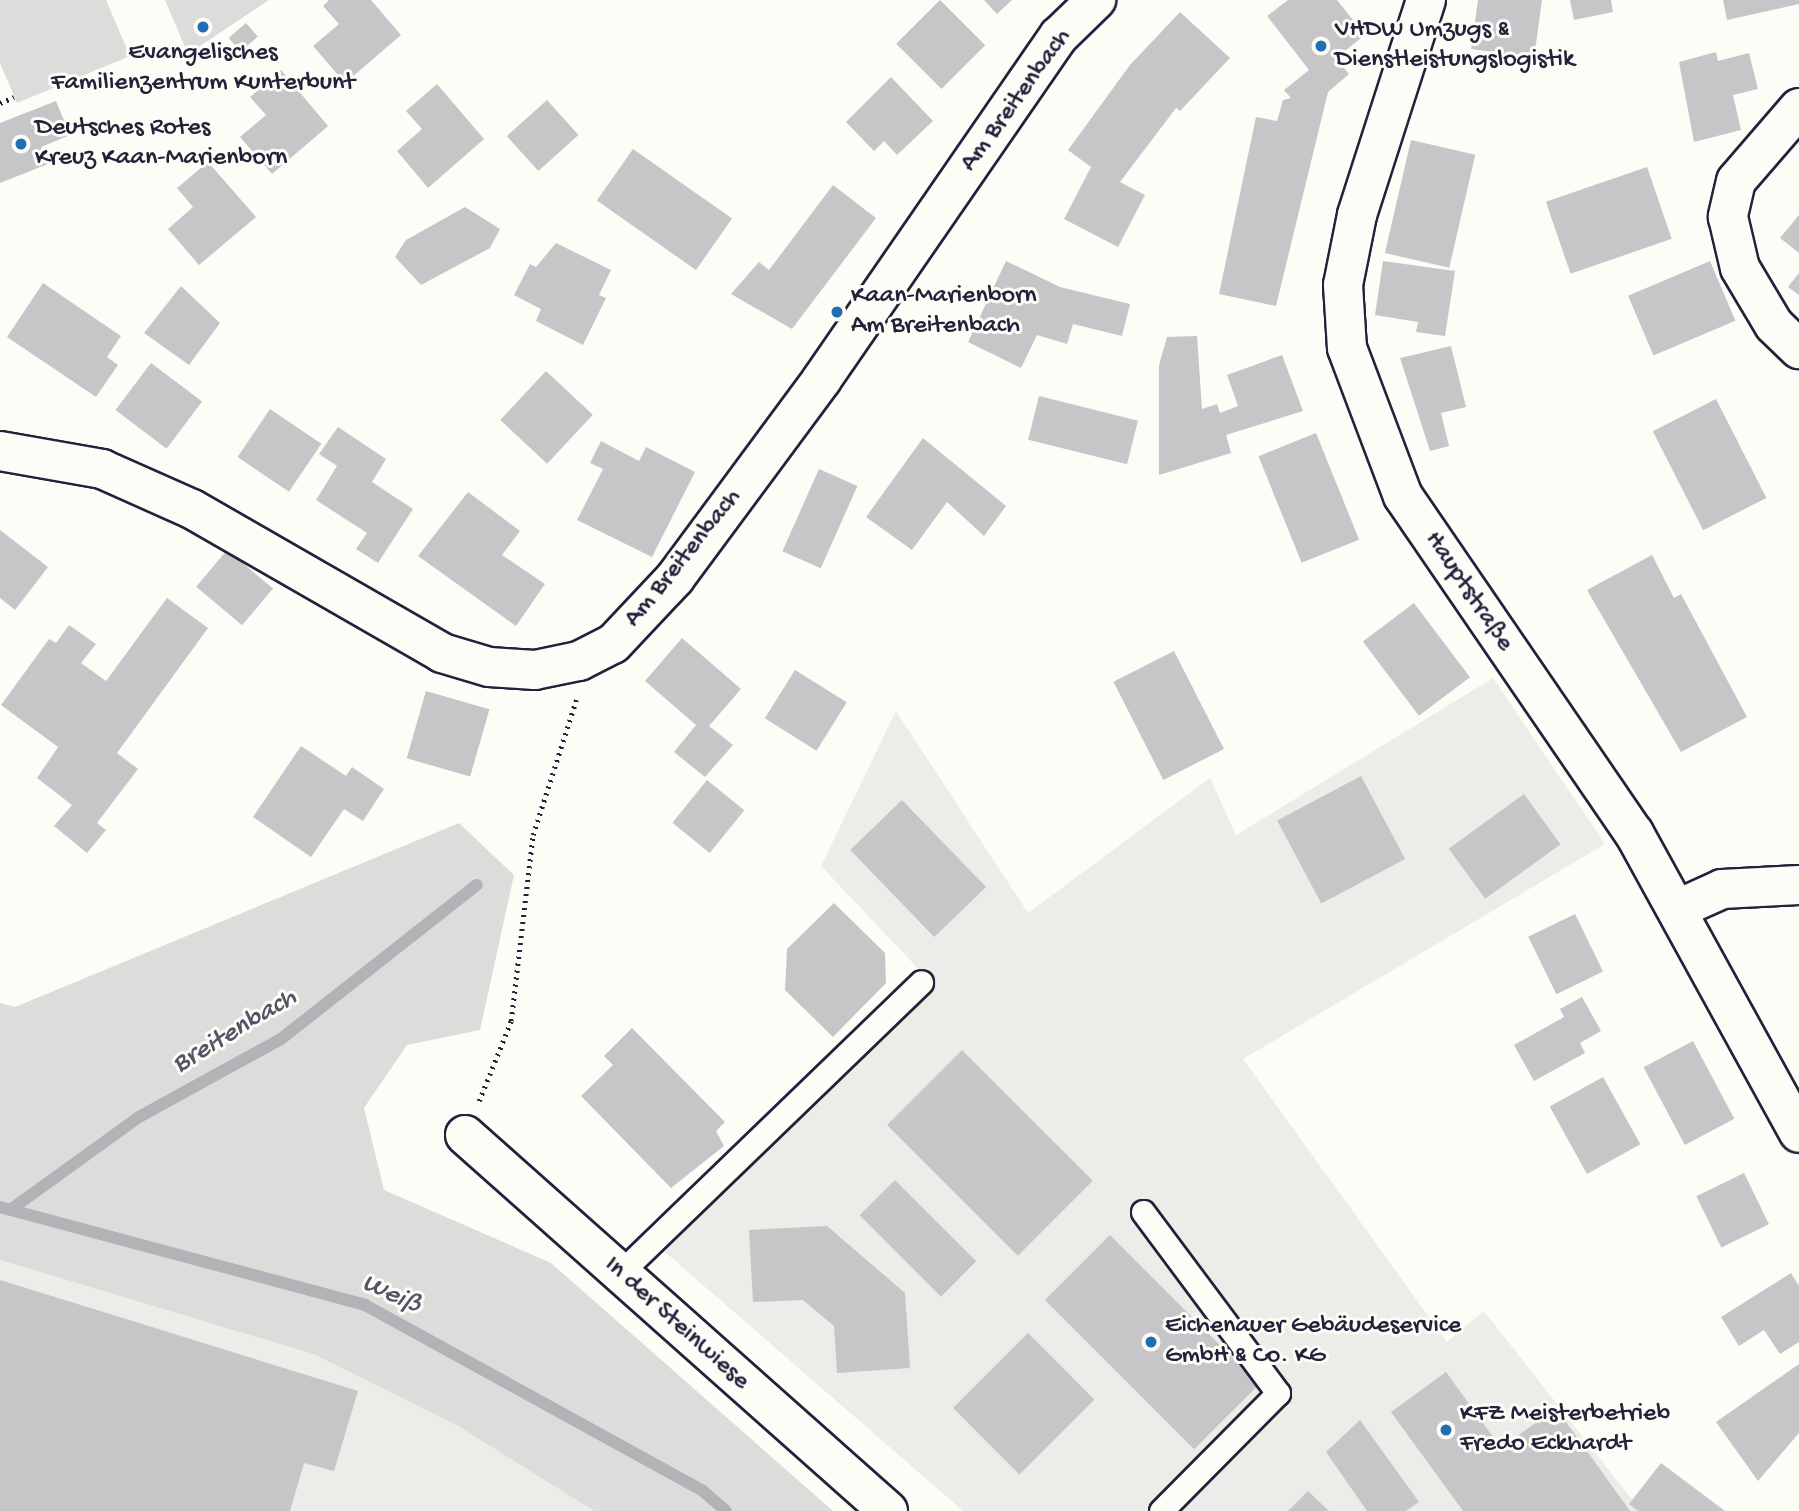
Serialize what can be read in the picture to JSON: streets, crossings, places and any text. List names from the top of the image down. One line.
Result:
{"streets":{"street":["Am Breitenbach","Hauptstraße","In der Steinwiese"]},"water":["Breitenbach","Weiß"],"places":["Evangelisches Familienzentrum Kunterbunt","VHDW Umzugs & Dienstleistungslogistik","Deutsches Rotes Kreuz Kaan-Marienborn","Kaan-Marienborn Am Breitenbach","Eichenauer Gebäudeservice GmbH & Co. KG","KFZ Meisterbetrieb Fredo Eckhardt"]}
